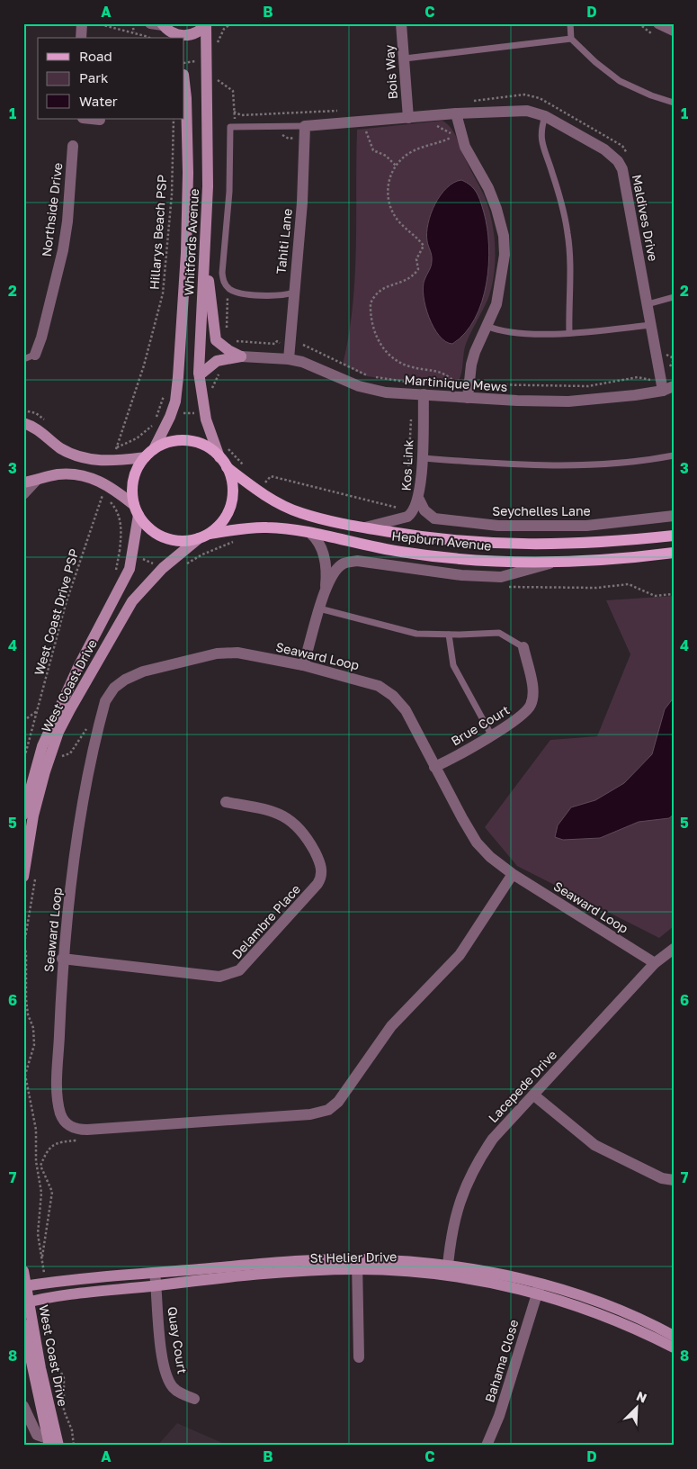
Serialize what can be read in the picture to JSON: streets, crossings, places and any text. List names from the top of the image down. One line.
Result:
{"streets":{"main road":["Whitfords Avenue","Hepburn Avenue","West Coast Drive","St Helier Drive"],"street":["Bois Way","Northside Drive","Maldives Drive","Tahiti Lane","Martinique Mews","Kos Link","Seychelles Lane","Seaward Loop","Brue Court","Delambre Place","Lacepede Drive","Quay Court","Bahama Close"],"path":["Hillarys Beach PSP","West Coast Drive PSP"]},"crossings":[["Bois Way","Maldives Drive"],["Maldives Drive","Tahiti Lane"],["Maldives Drive","Martinique Mews"],["Tahiti Lane","Martinique Mews"],["Whitfords Avenue","Hepburn Avenue"],["Whitfords Avenue","West Coast Drive"],["Martinique Mews","Kos Link"],["Kos Link","Seychelles Lane"],["Kos Link","Hepburn Avenue"],["Hepburn Avenue","West Coast Drive"],["Seaward Loop","Brue Court"],["Seaward Loop","Delambre Place"],["Seaward Loop","Lacepede Drive"],["West Coast Drive","St Helier Drive"],["Lacepede Drive","St Helier Drive"],["St Helier Drive","Quay Court"],["St Helier Drive","Bahama Close"]],"legend":["Road","Park","Water"],"north":"top right","grid":{"columns":["A","B","C","D"],"rows":["1","2","3","4","5","6","7","8"]}}
